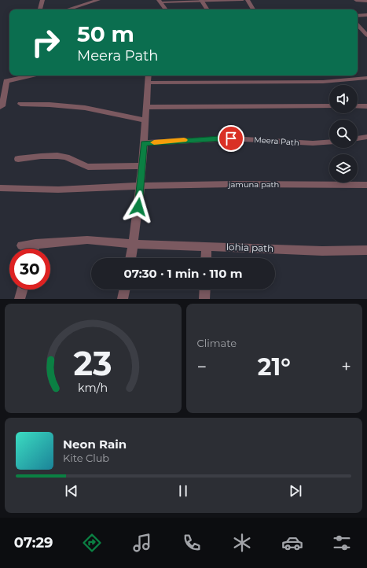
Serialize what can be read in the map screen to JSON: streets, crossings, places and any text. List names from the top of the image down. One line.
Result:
{"streets":{"street":["Meera Path","jamuna path","lohia path"]},"page":{"turn":["50 m","Meera Path"],"limit":"30","trip":"07:30 · 1 min · 110 m","tile":"Climate","heat":["−","21°","+"],"song":["Neon Rain","Kite Club"],"tabs":"07:29","gauge":["23","km/h"]}}
